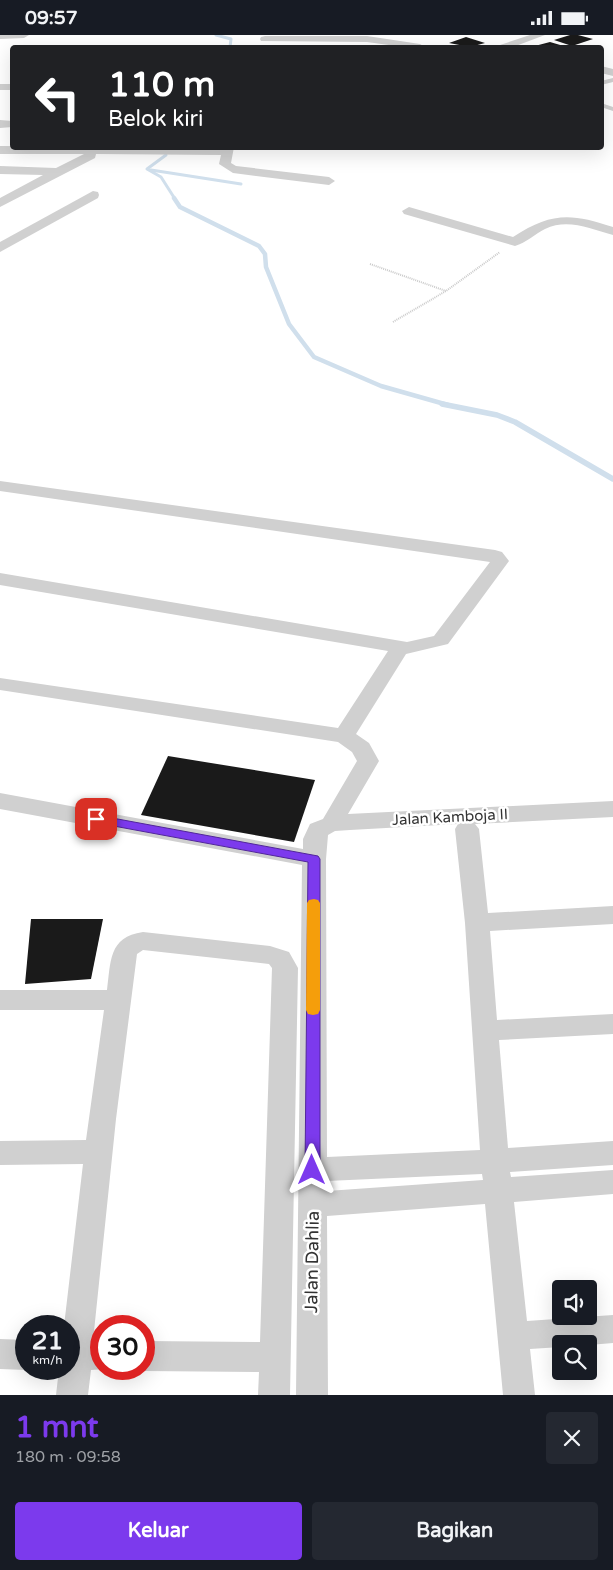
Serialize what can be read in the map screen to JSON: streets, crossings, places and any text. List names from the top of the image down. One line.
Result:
{"streets":{"street":["Jalan Kamboja II","Jalan Dahlia"]},"page":{"status":"09:57","turn":["110 m","Belok kiri"],"speed":"21 km/h","limit":"30","heading":["1 mnt","180 m · 09:58"],"buttons":["Keluar","Bagikan"]}}
